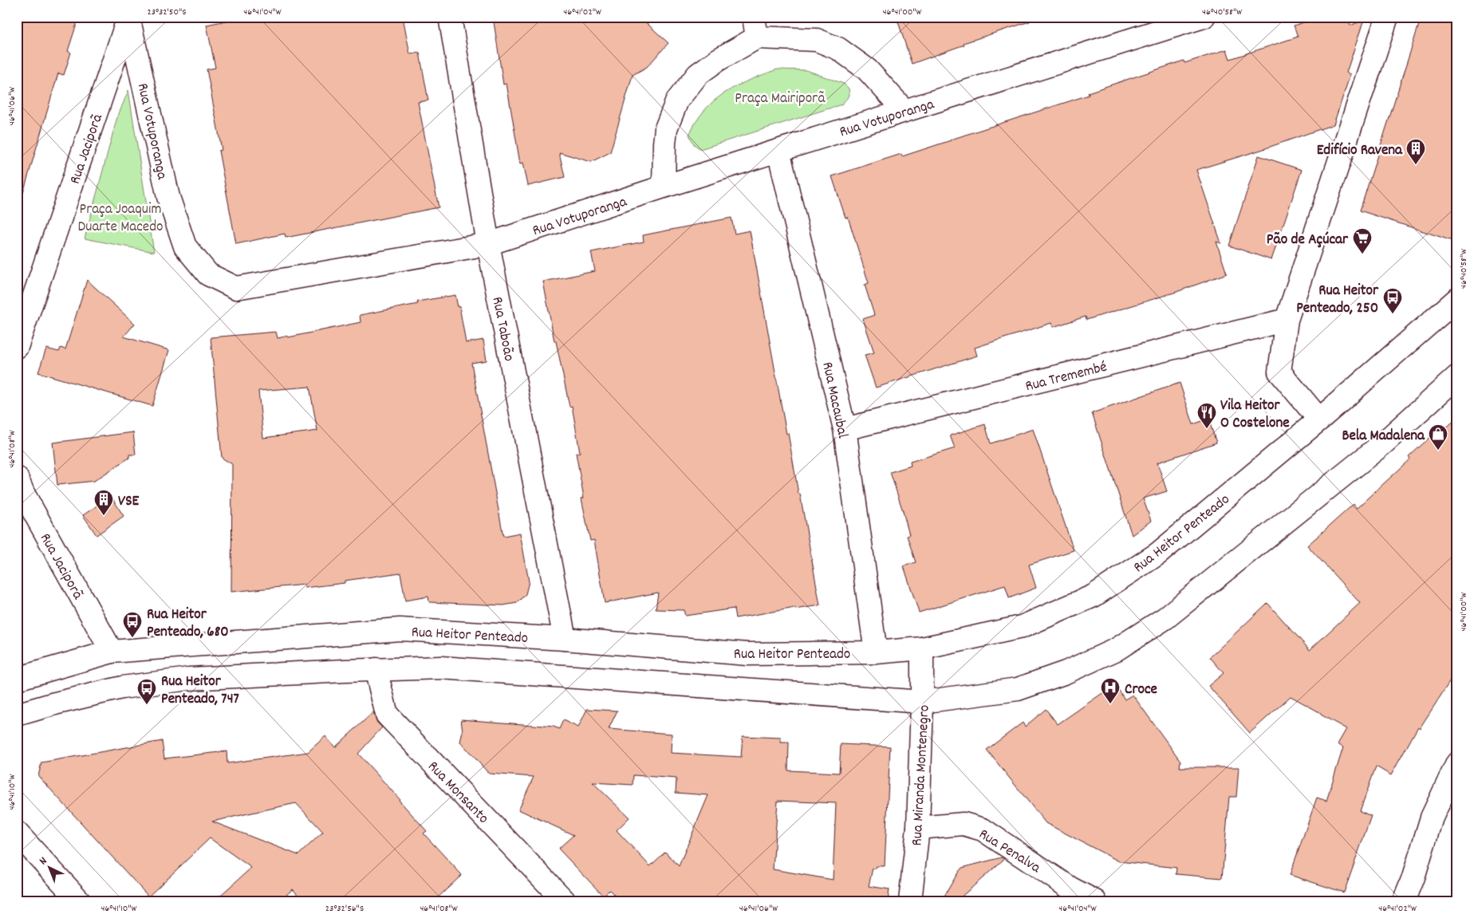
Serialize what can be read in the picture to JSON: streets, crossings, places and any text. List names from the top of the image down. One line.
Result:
{"streets":{"street":["Rua Votuporanga","Rua Jaciporã","Rua Taboão","Rua Tremembé","Rua Macaubal","Rua Heitor Penteado","Rua Miranda Montenegro","Rua Monsanto","Rua Penalva"]},"crossings":[["Rua Votuporanga","Rua Jaciporã"],["Rua Votuporanga","Rua Taboão"],["Rua Votuporanga","Rua Macaubal"],["Rua Jaciporã","Rua Heitor Penteado"],["Rua Taboão","Rua Heitor Penteado"],["Rua Tremembé","Rua Macaubal"],["Rua Macaubal","Rua Heitor Penteado"],["Rua Heitor Penteado","Rua Miranda Montenegro"],["Rua Miranda Montenegro","Rua Penalva"]],"parks":["Praça Mairiporã","Praça Joaquim Duarte Macedo"],"places":{"building":["Edifício Ravena","VSE"],"supermarket":["Pão de Açúcar"],"bus stop":["Rua Heitor Penteado, 250","Rua Heitor Penteado, 680","Rua Heitor Penteado, 747"],"restaurant":["Vila Heitor O Costelone"],"shop":["Bela Madalena"],"hospital":["Croce"]},"north":"top left","coordinates":["23°32'50\"S","46°41'04\"W","46°41'02\"W","46°41'00\"W","46°40'58\"W","46°41'06\"W","46°41'08\"W","46°41'10\"W","23°32'56\"S"]}
